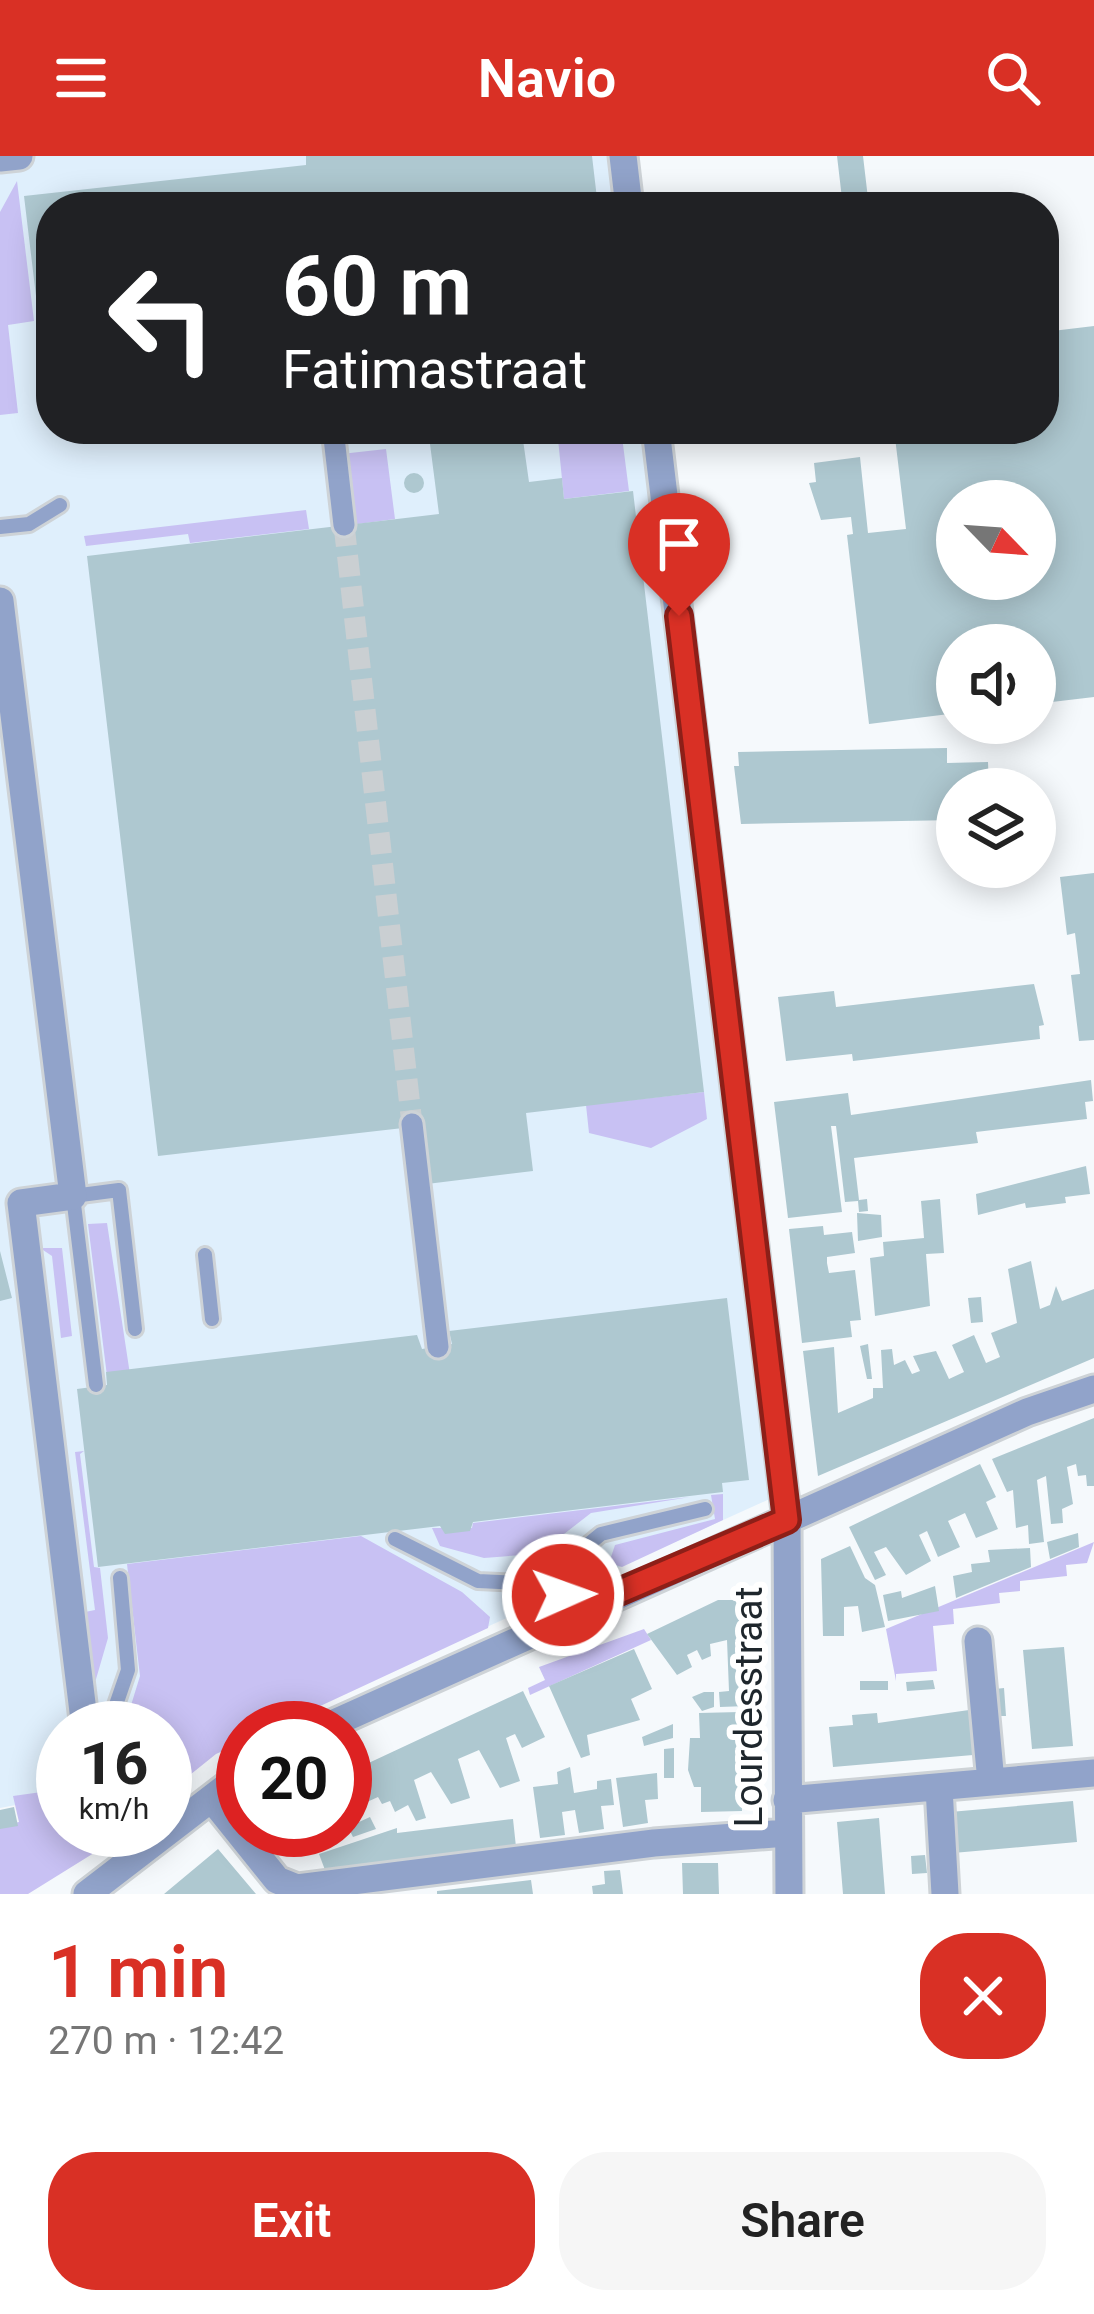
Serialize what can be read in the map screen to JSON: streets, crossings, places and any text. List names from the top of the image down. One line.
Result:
{"streets":{"street":["Lourdesstraat"]},"north":"bottom right","page":{"header":"Navio","turn":["60 m","Fatimastraat"],"speed":"16 km/h","limit":"20","heading":["1 min","270 m · 12:42"],"buttons":["Exit","Share"]}}
